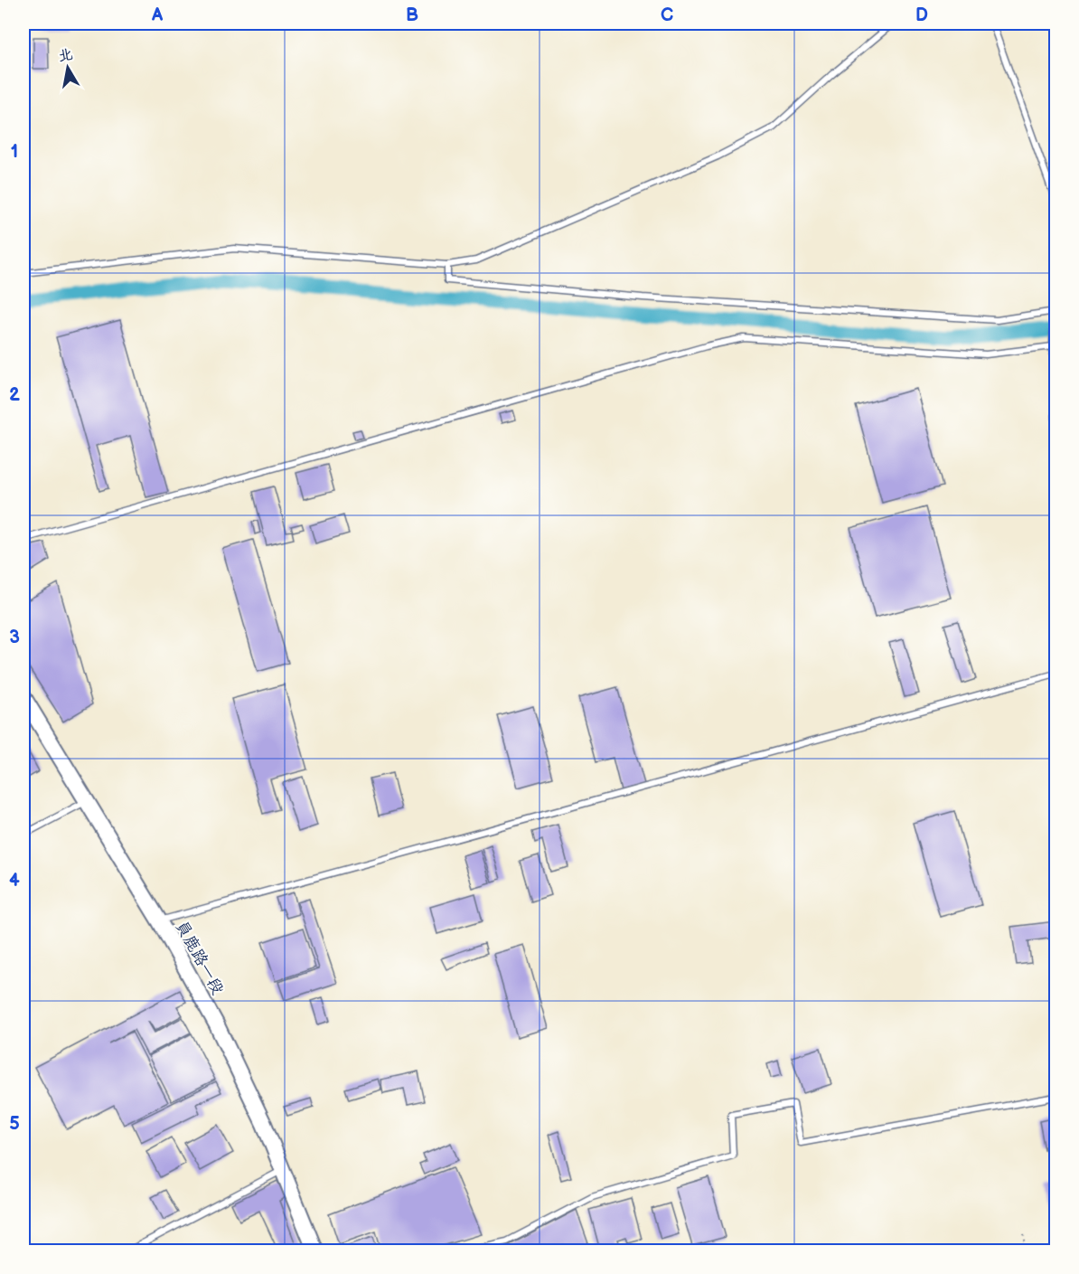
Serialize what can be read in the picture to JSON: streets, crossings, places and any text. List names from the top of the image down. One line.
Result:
{"streets":{"main road":["員鹿路一段"]},"north":"top","grid":{"columns":["A","B","C","D"],"rows":["1","2","3","4","5"]}}
